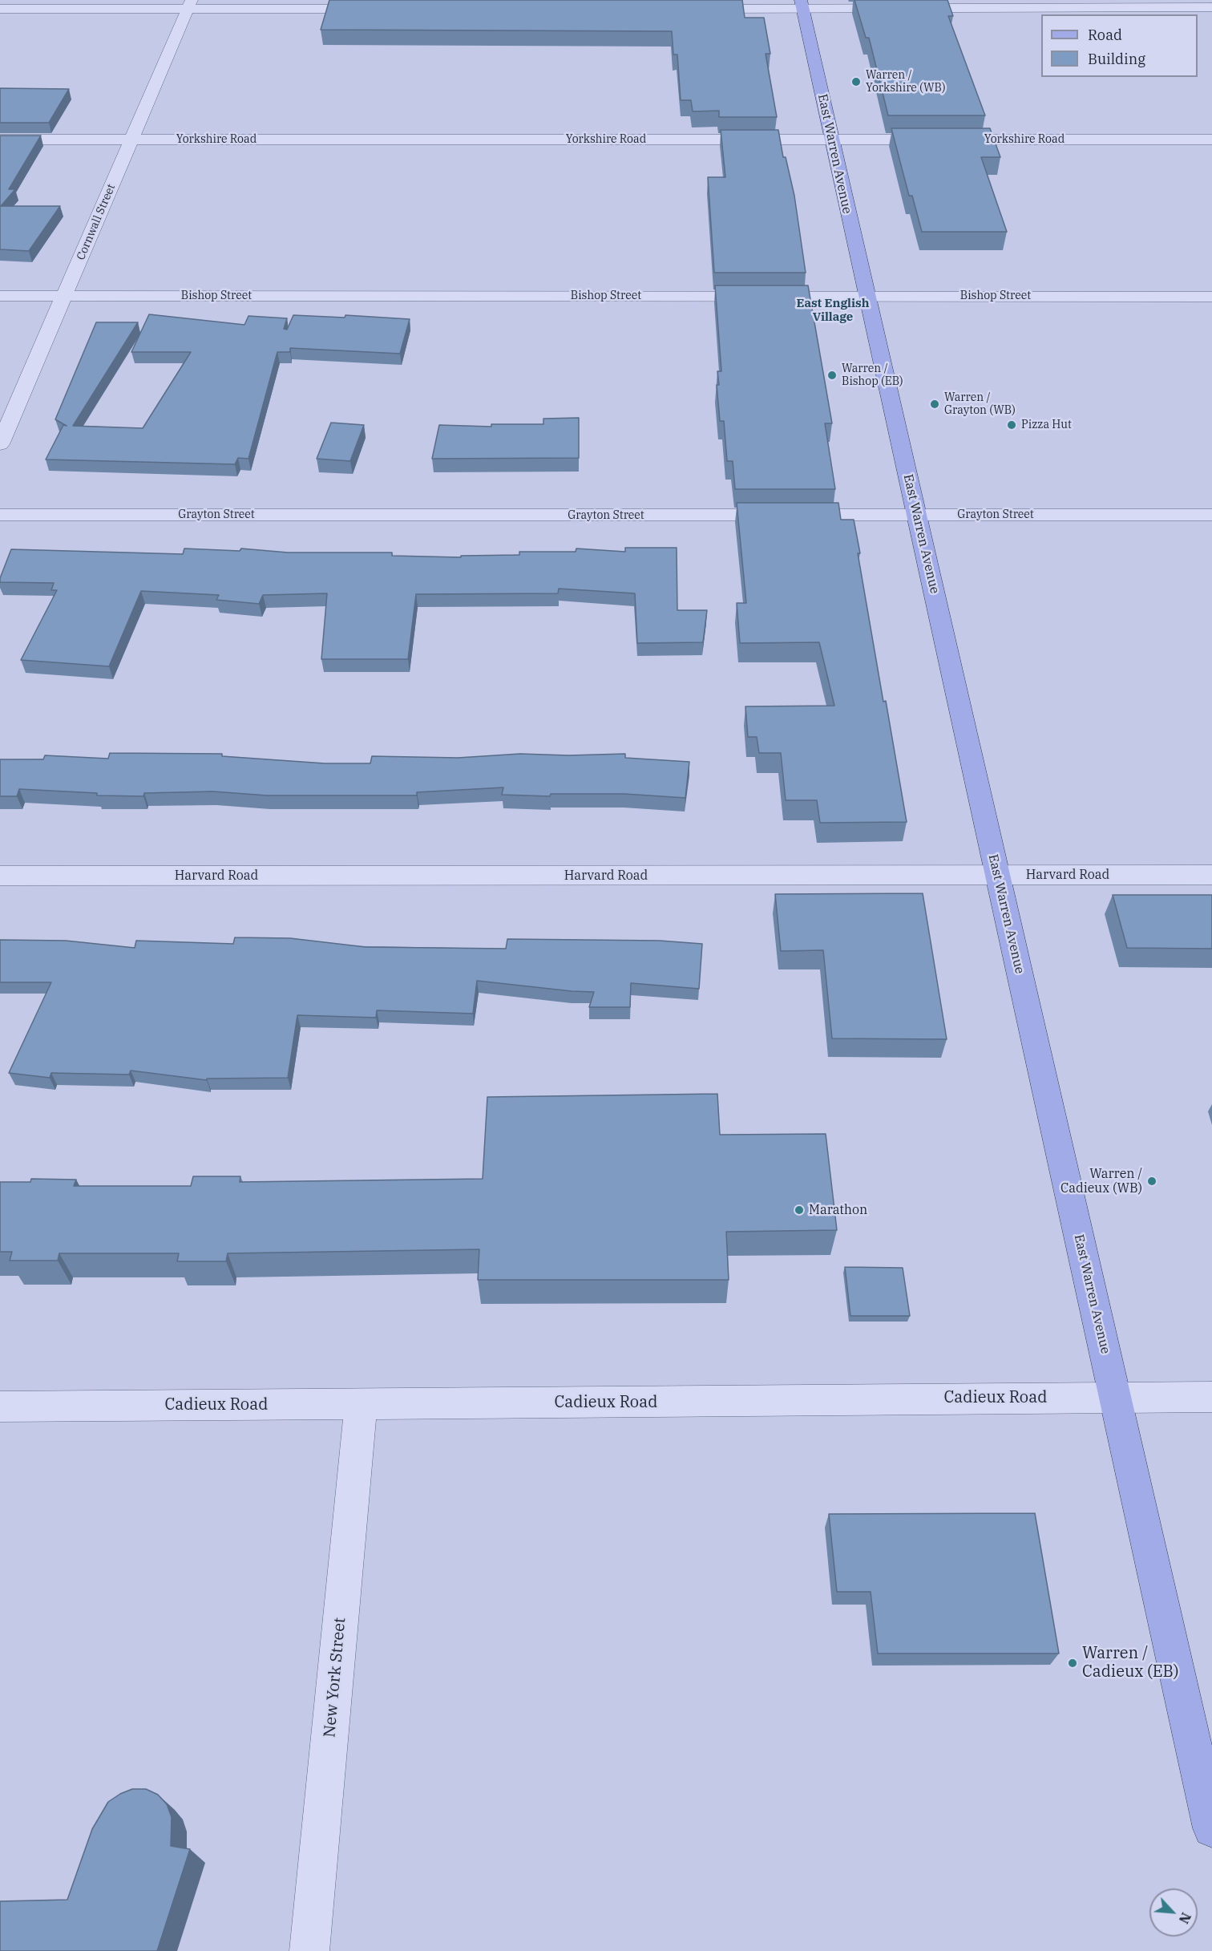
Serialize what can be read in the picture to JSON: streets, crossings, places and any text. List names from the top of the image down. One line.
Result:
{"streets":{"main road":["East Warren Avenue"],"street":["Yorkshire Road","Cornwall Street","Bishop Street","Grayton Street","Harvard Road","Cadieux Road","New York Street"]},"crossings":[["Yorkshire Road","East Warren Avenue"],["Yorkshire Road","Cornwall Street"],["East Warren Avenue","Bishop Street"],["East Warren Avenue","Grayton Street"],["East Warren Avenue","Harvard Road"],["East Warren Avenue","Cadieux Road"],["Cornwall Street","Bishop Street"],["Cadieux Road","New York Street"]],"districts":["East English Village"],"places":["Warren / Yorkshire (WB)","Warren / Bishop (EB)","Warren / Grayton (WB)","Pizza Hut","Warren / Cadieux (WB)","Marathon","Warren / Cadieux (EB)"],"legend":["Road","Building"],"north":"bottom right"}
